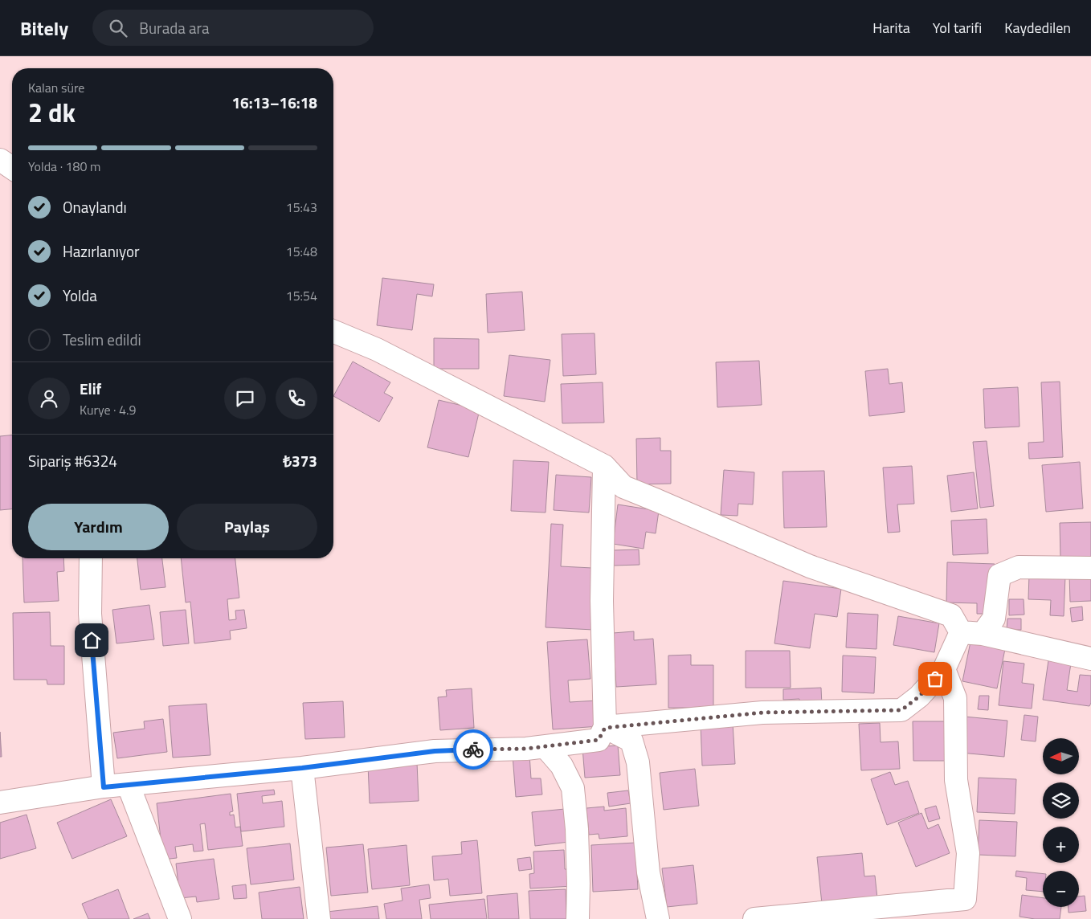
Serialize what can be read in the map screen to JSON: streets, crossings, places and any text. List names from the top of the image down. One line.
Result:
{"north":"left","page":{"header":"Bitely","search":"Burada ara","nav":["Harita","Yol tarifi","Kaydedilen"],"heading":["2 dk","Kalan süre","16:13–16:18"],"panel":["Elif","Kurye · 4.9","Sipariş #6324","₺373"],"bar":"Yolda · 180 m","list":[["Onaylandı","15:43"],["Hazırlanıyor","15:48"],["Yolda","15:54"],"Teslim edildi"],"buttons":["Yardım","Paylaş"],"map_buttons":["+","−"]}}
